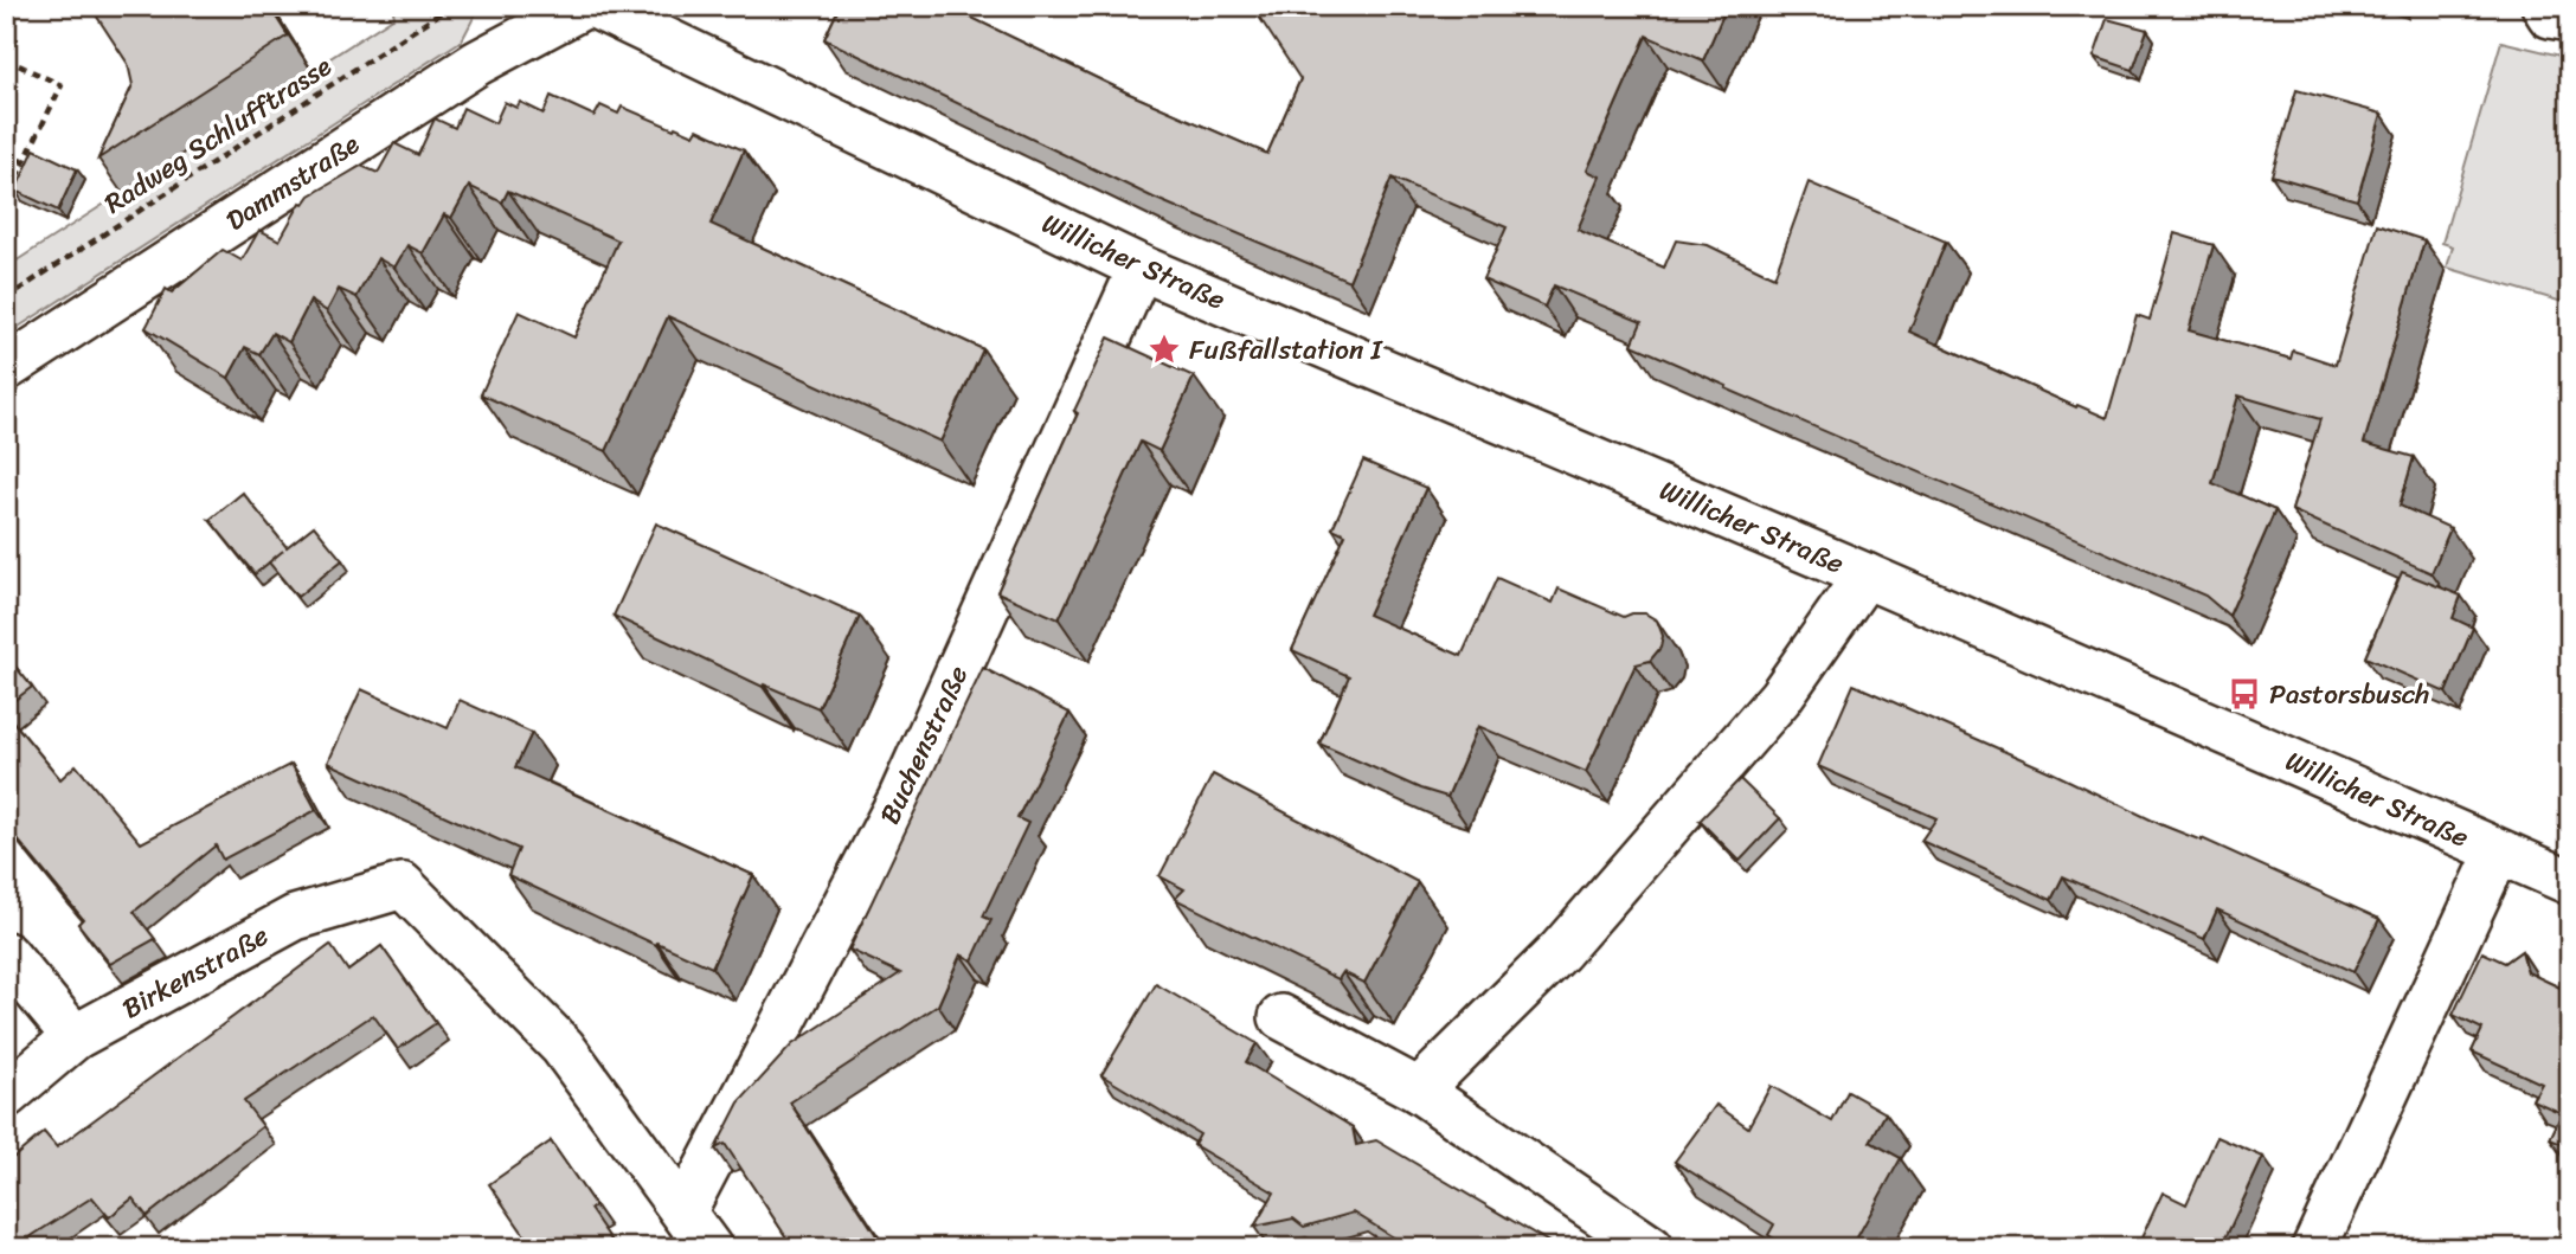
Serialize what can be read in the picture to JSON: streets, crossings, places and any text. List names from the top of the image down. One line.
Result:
{"streets":{"street":["Dammstraße","Willicher Straße","Buchenstraße","Birkenstraße"],"path":["Radweg Schlufftrasse"]},"crossings":[["Willicher Straße","Buchenstraße"],["Buchenstraße","Birkenstraße"]],"places":{"place":["Fußfallstation I"],"bus stop":["Pastorsbusch"]}}
